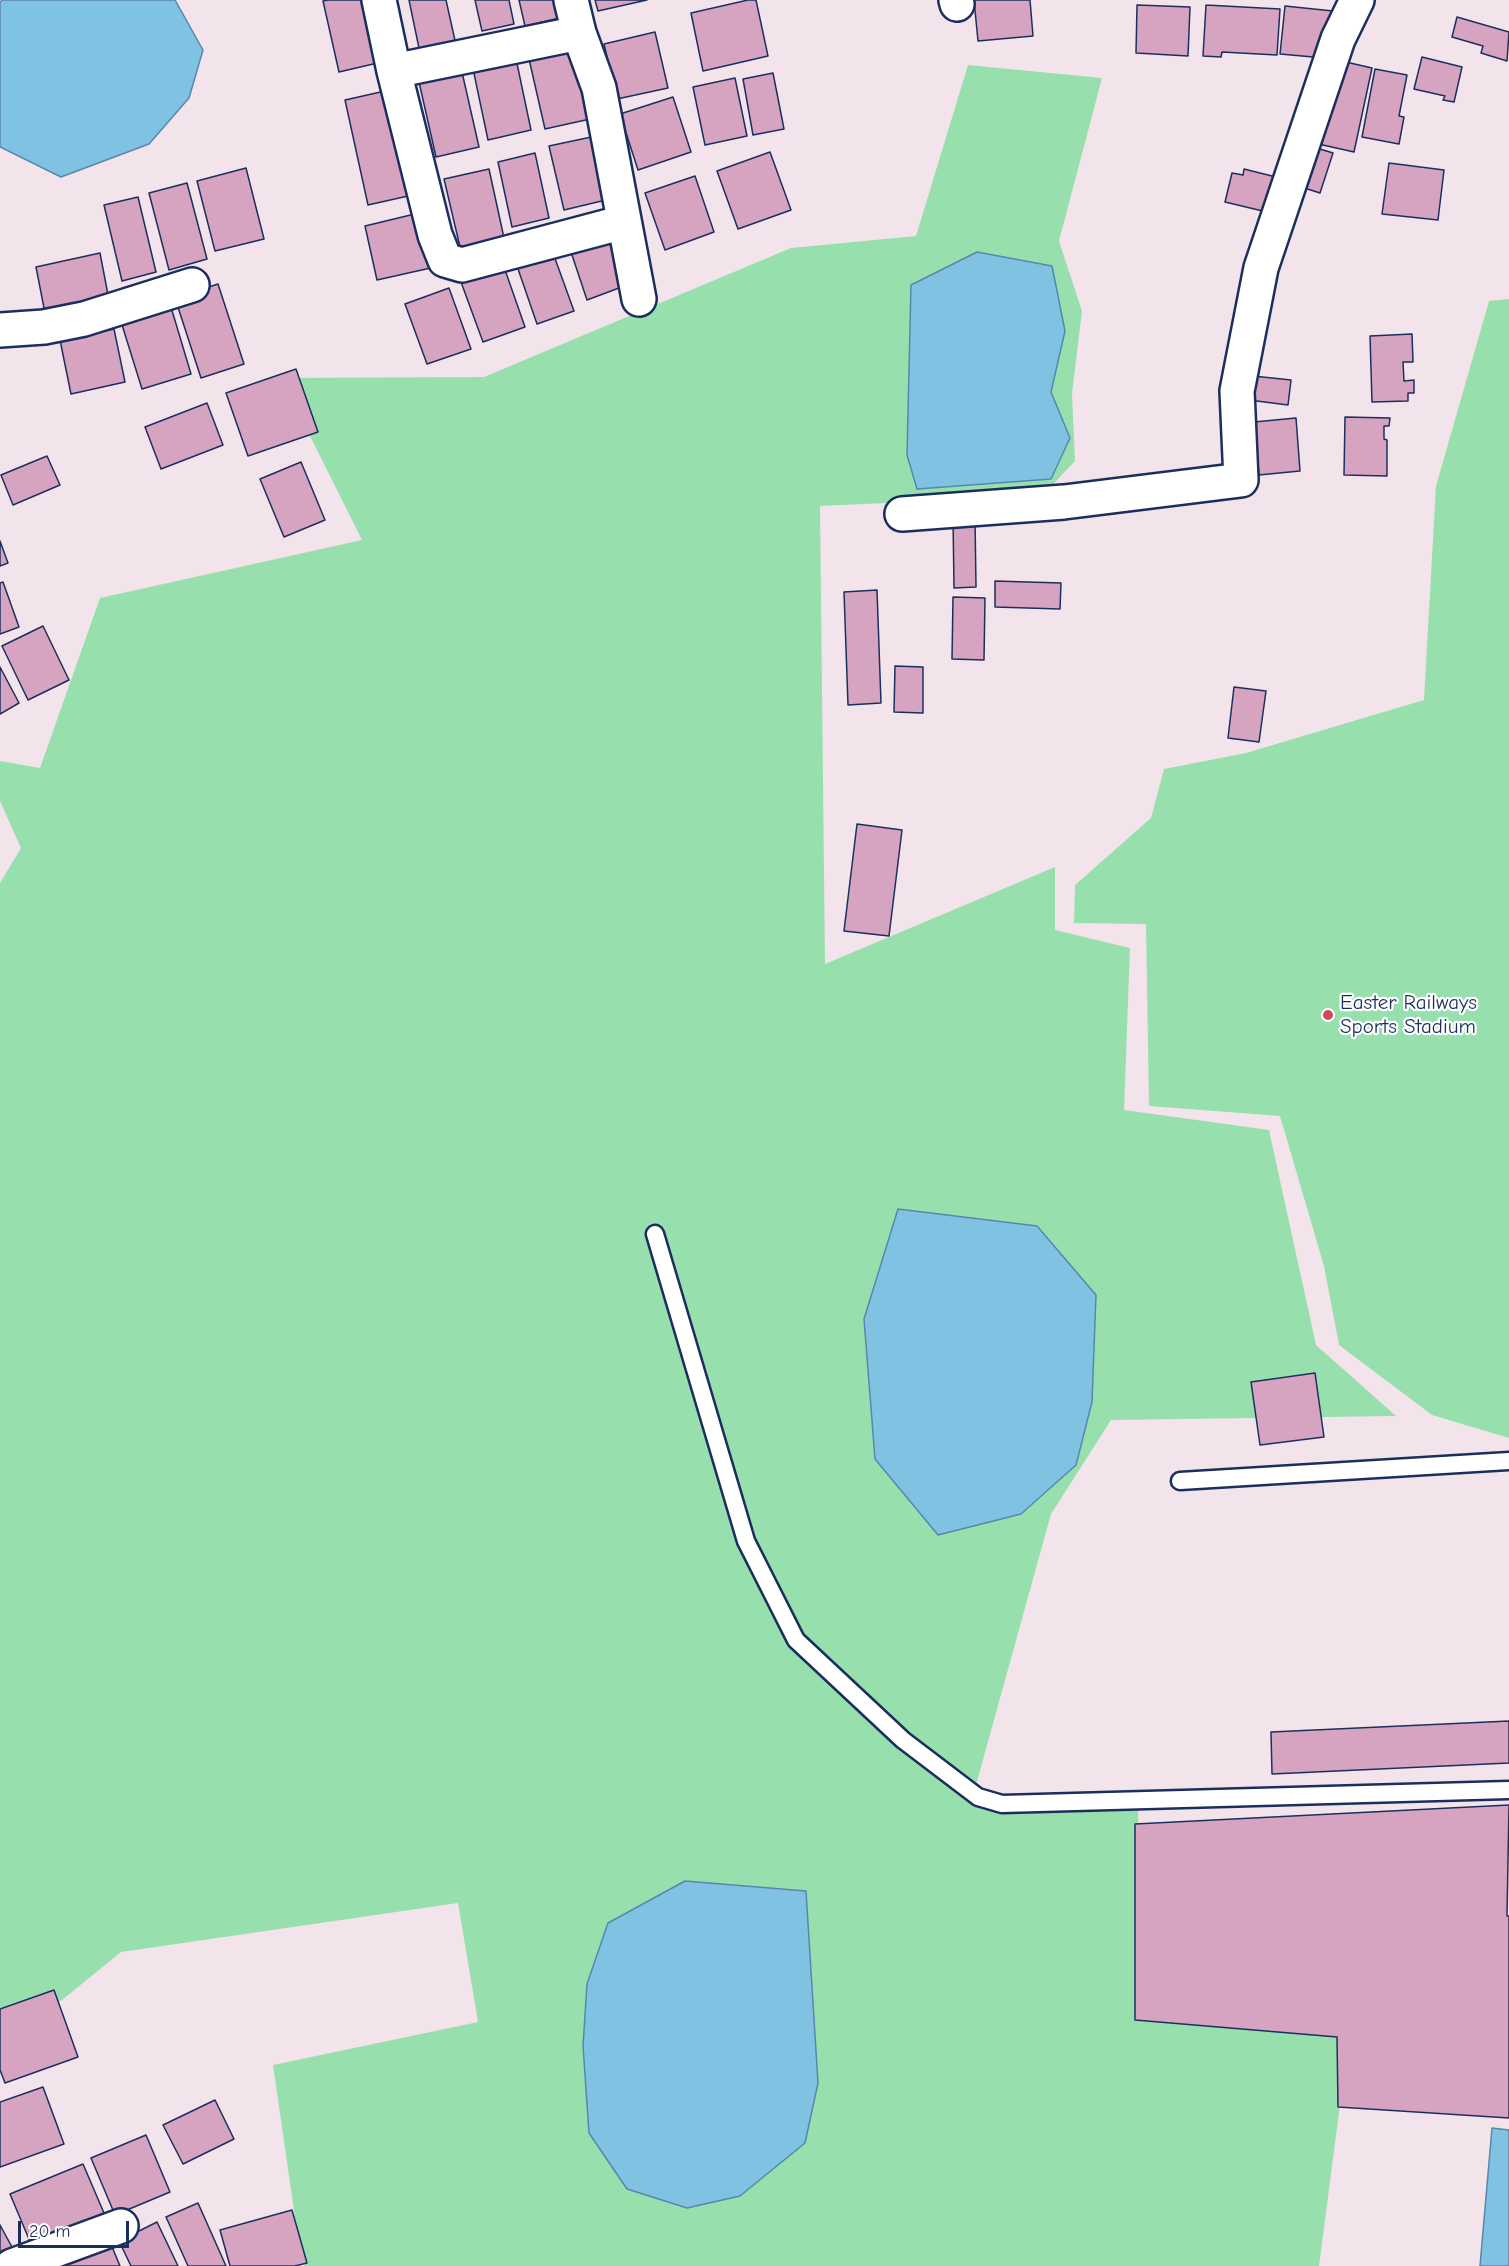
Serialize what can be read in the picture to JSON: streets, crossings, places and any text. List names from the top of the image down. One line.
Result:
{"places":["Easter Railways Sports Stadium"],"scale_bar":"20 m"}
